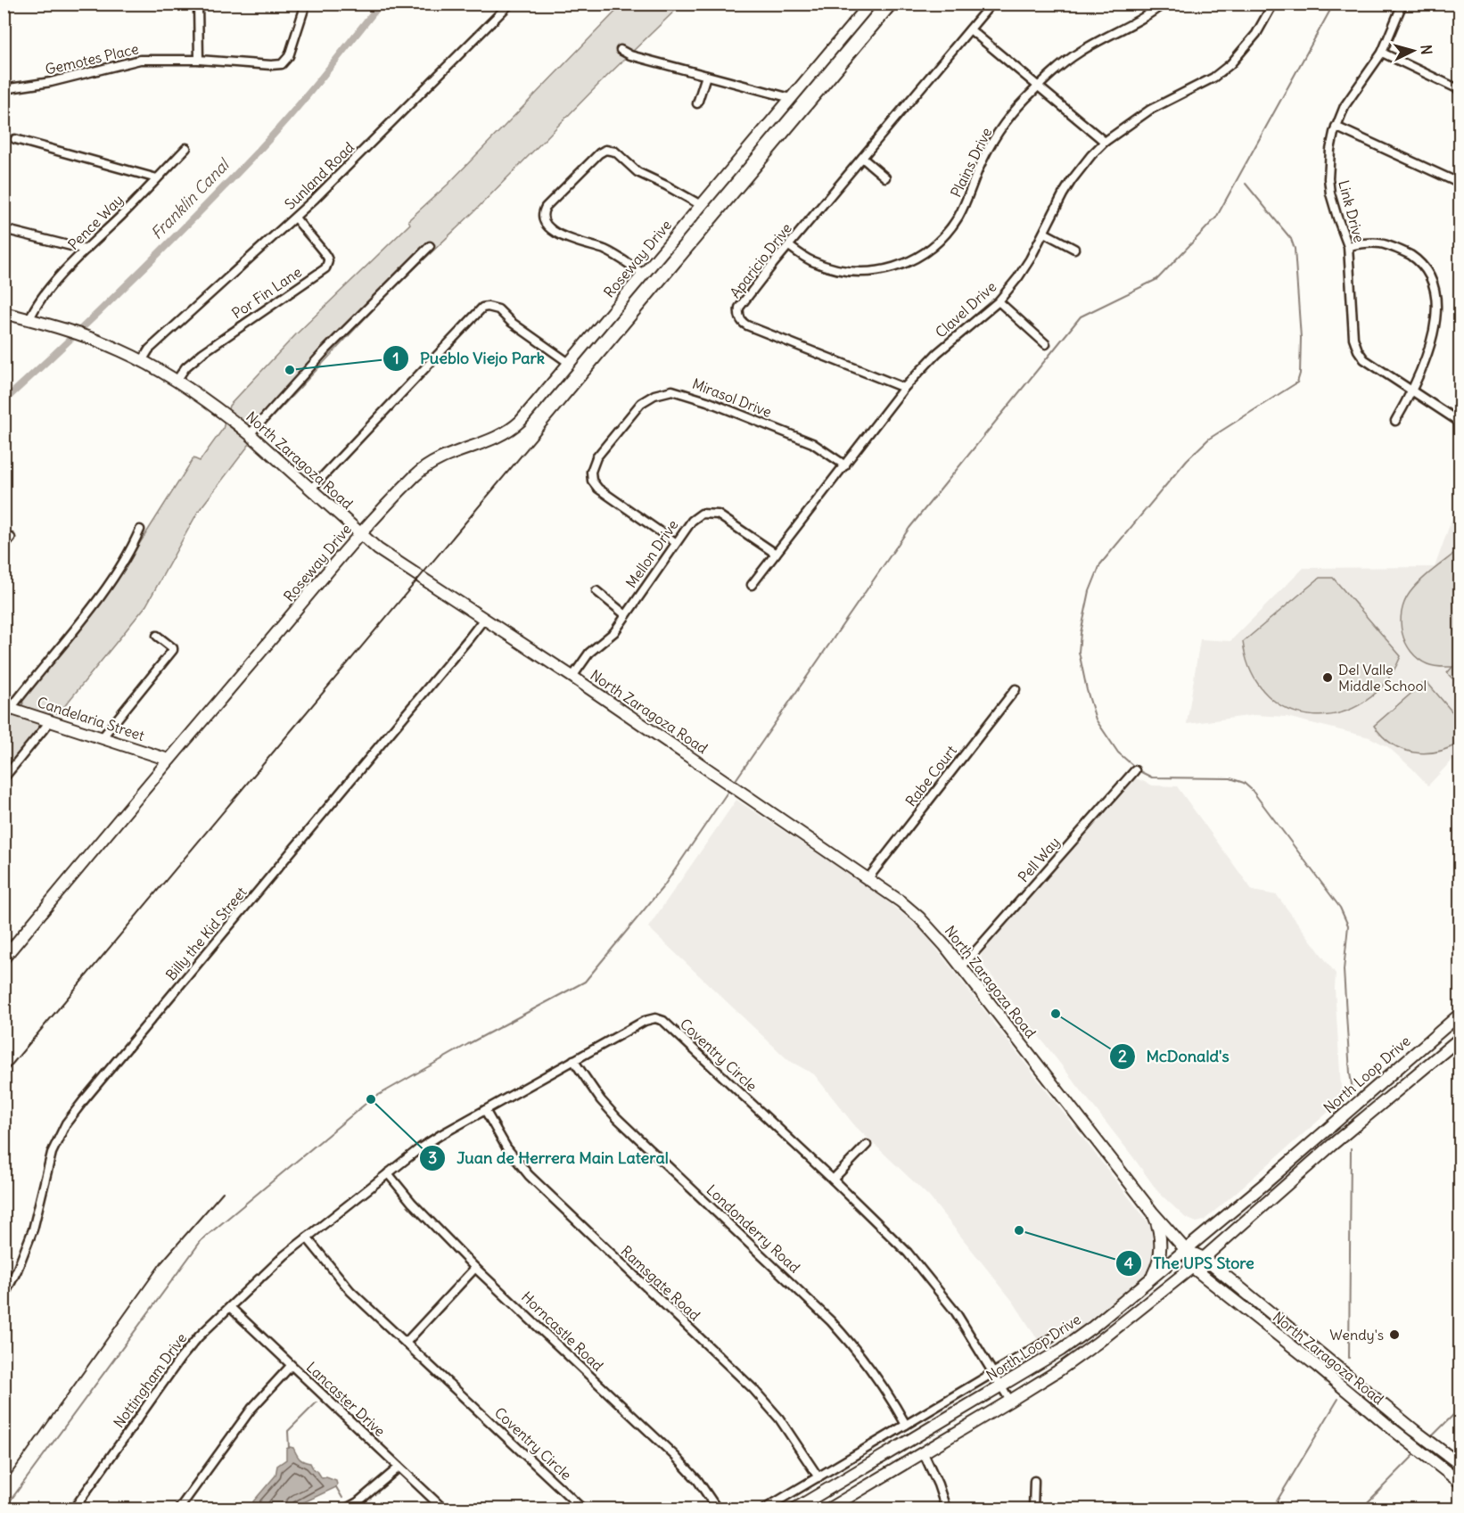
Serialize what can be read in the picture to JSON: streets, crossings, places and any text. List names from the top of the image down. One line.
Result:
{"streets":{"main road":["Roseway Drive","North Zaragoza Road","Candelaria Street","North Loop Drive"],"street":["Gemotes Place","Plains Drive","Sunland Road","Link Drive","Pence Way","Aparicio Drive","Por Fin Lane","Clavel Drive","Mirasol Drive","Mellon Drive","Rabe Court","Pell Way","Billy the Kid Street","Coventry Circle","Londonderry Road","Ramsgate Road","Horncastle Road","Nottingham Drive","Lancaster Drive"]},"crossings":[["Plains Drive","Aparicio Drive"],["Sunland Road","Por Fin Lane"],["Sunland Road","North Zaragoza Road"],["Pence Way","North Zaragoza Road"],["Roseway Drive","North Zaragoza Road"],["Roseway Drive","Candelaria Street"],["Aparicio Drive","Clavel Drive"],["Por Fin Lane","North Zaragoza Road"],["Clavel Drive","Mirasol Drive"],["Clavel Drive","Mellon Drive"],["Mirasol Drive","Mellon Drive"],["North Zaragoza Road","Mellon Drive"],["North Zaragoza Road","Rabe Court"],["North Zaragoza Road","Pell Way"],["North Zaragoza Road","Billy the Kid Street"],["North Zaragoza Road","North Loop Drive"],["Coventry Circle","North Loop Drive"],["Coventry Circle","Londonderry Road"],["Coventry Circle","Ramsgate Road"],["Coventry Circle","Horncastle Road"],["Coventry Circle","Nottingham Drive"],["Nottingham Drive","Lancaster Drive"]],"water":["Franklin Canal"],"places":["Pueblo Viejo Park","Del Valle Middle School","McDonald's","Juan de Herrera Main Lateral","The UPS Store","Wendy's"],"north":"right"}
